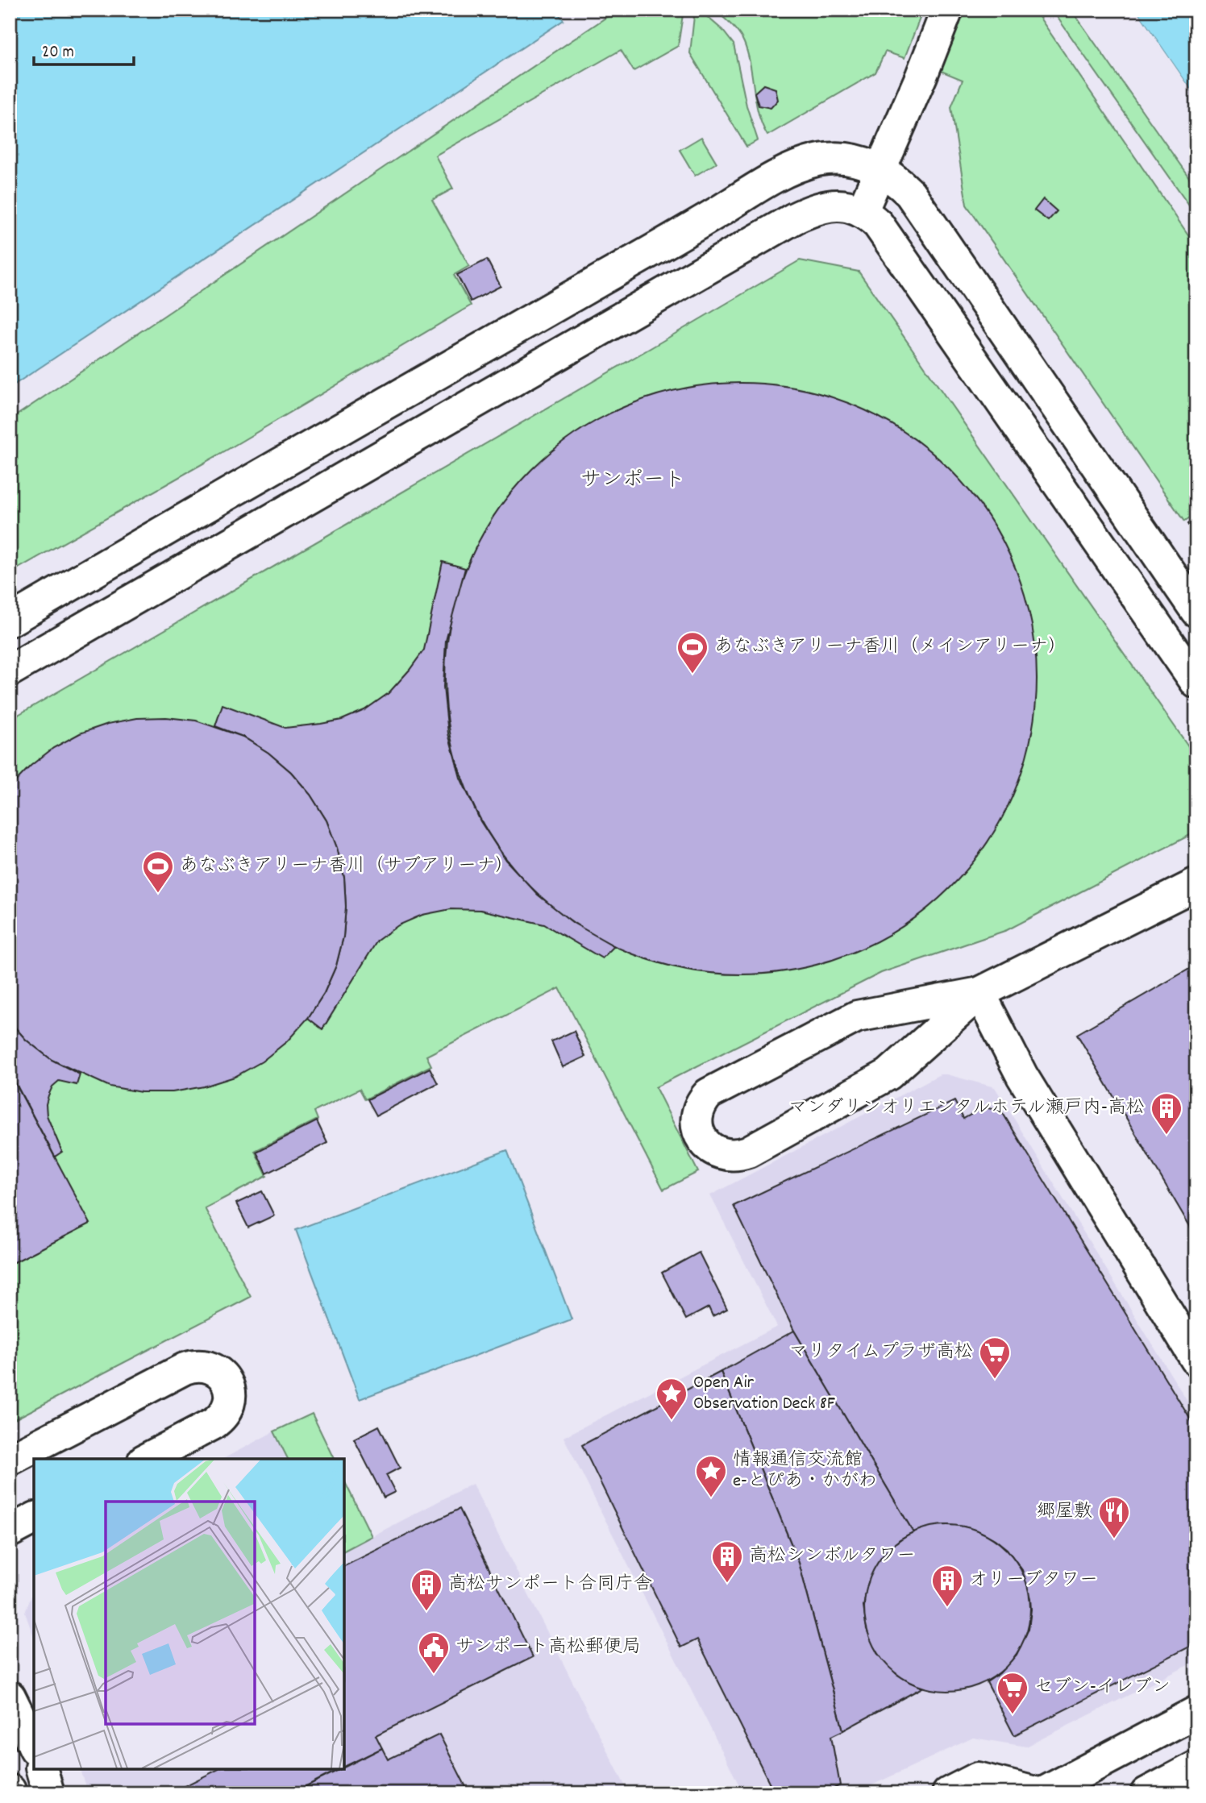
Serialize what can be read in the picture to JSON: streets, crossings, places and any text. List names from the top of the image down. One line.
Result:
{"districts":["サンポート"],"places":{"sports":["あなぶきアリーナ香川（メインアリーナ）","あなぶきアリーナ香川（サブアリーナ）"],"building":["マンダリンオリエンタルホテル瀬戸内-高松","高松シンボルタワー","オリーブタワー","高松サンポート合同庁舎"],"supermarket":["マリタイムプラザ高松","セブン-イレブン"],"place":["Open Air Observation Deck 8F","情報通信交流館 e-とぴあ・かがわ"],"restaurant":["郷屋敷"],"public building":["サンポート高松郵便局"]},"scale_bar":"20 m"}
